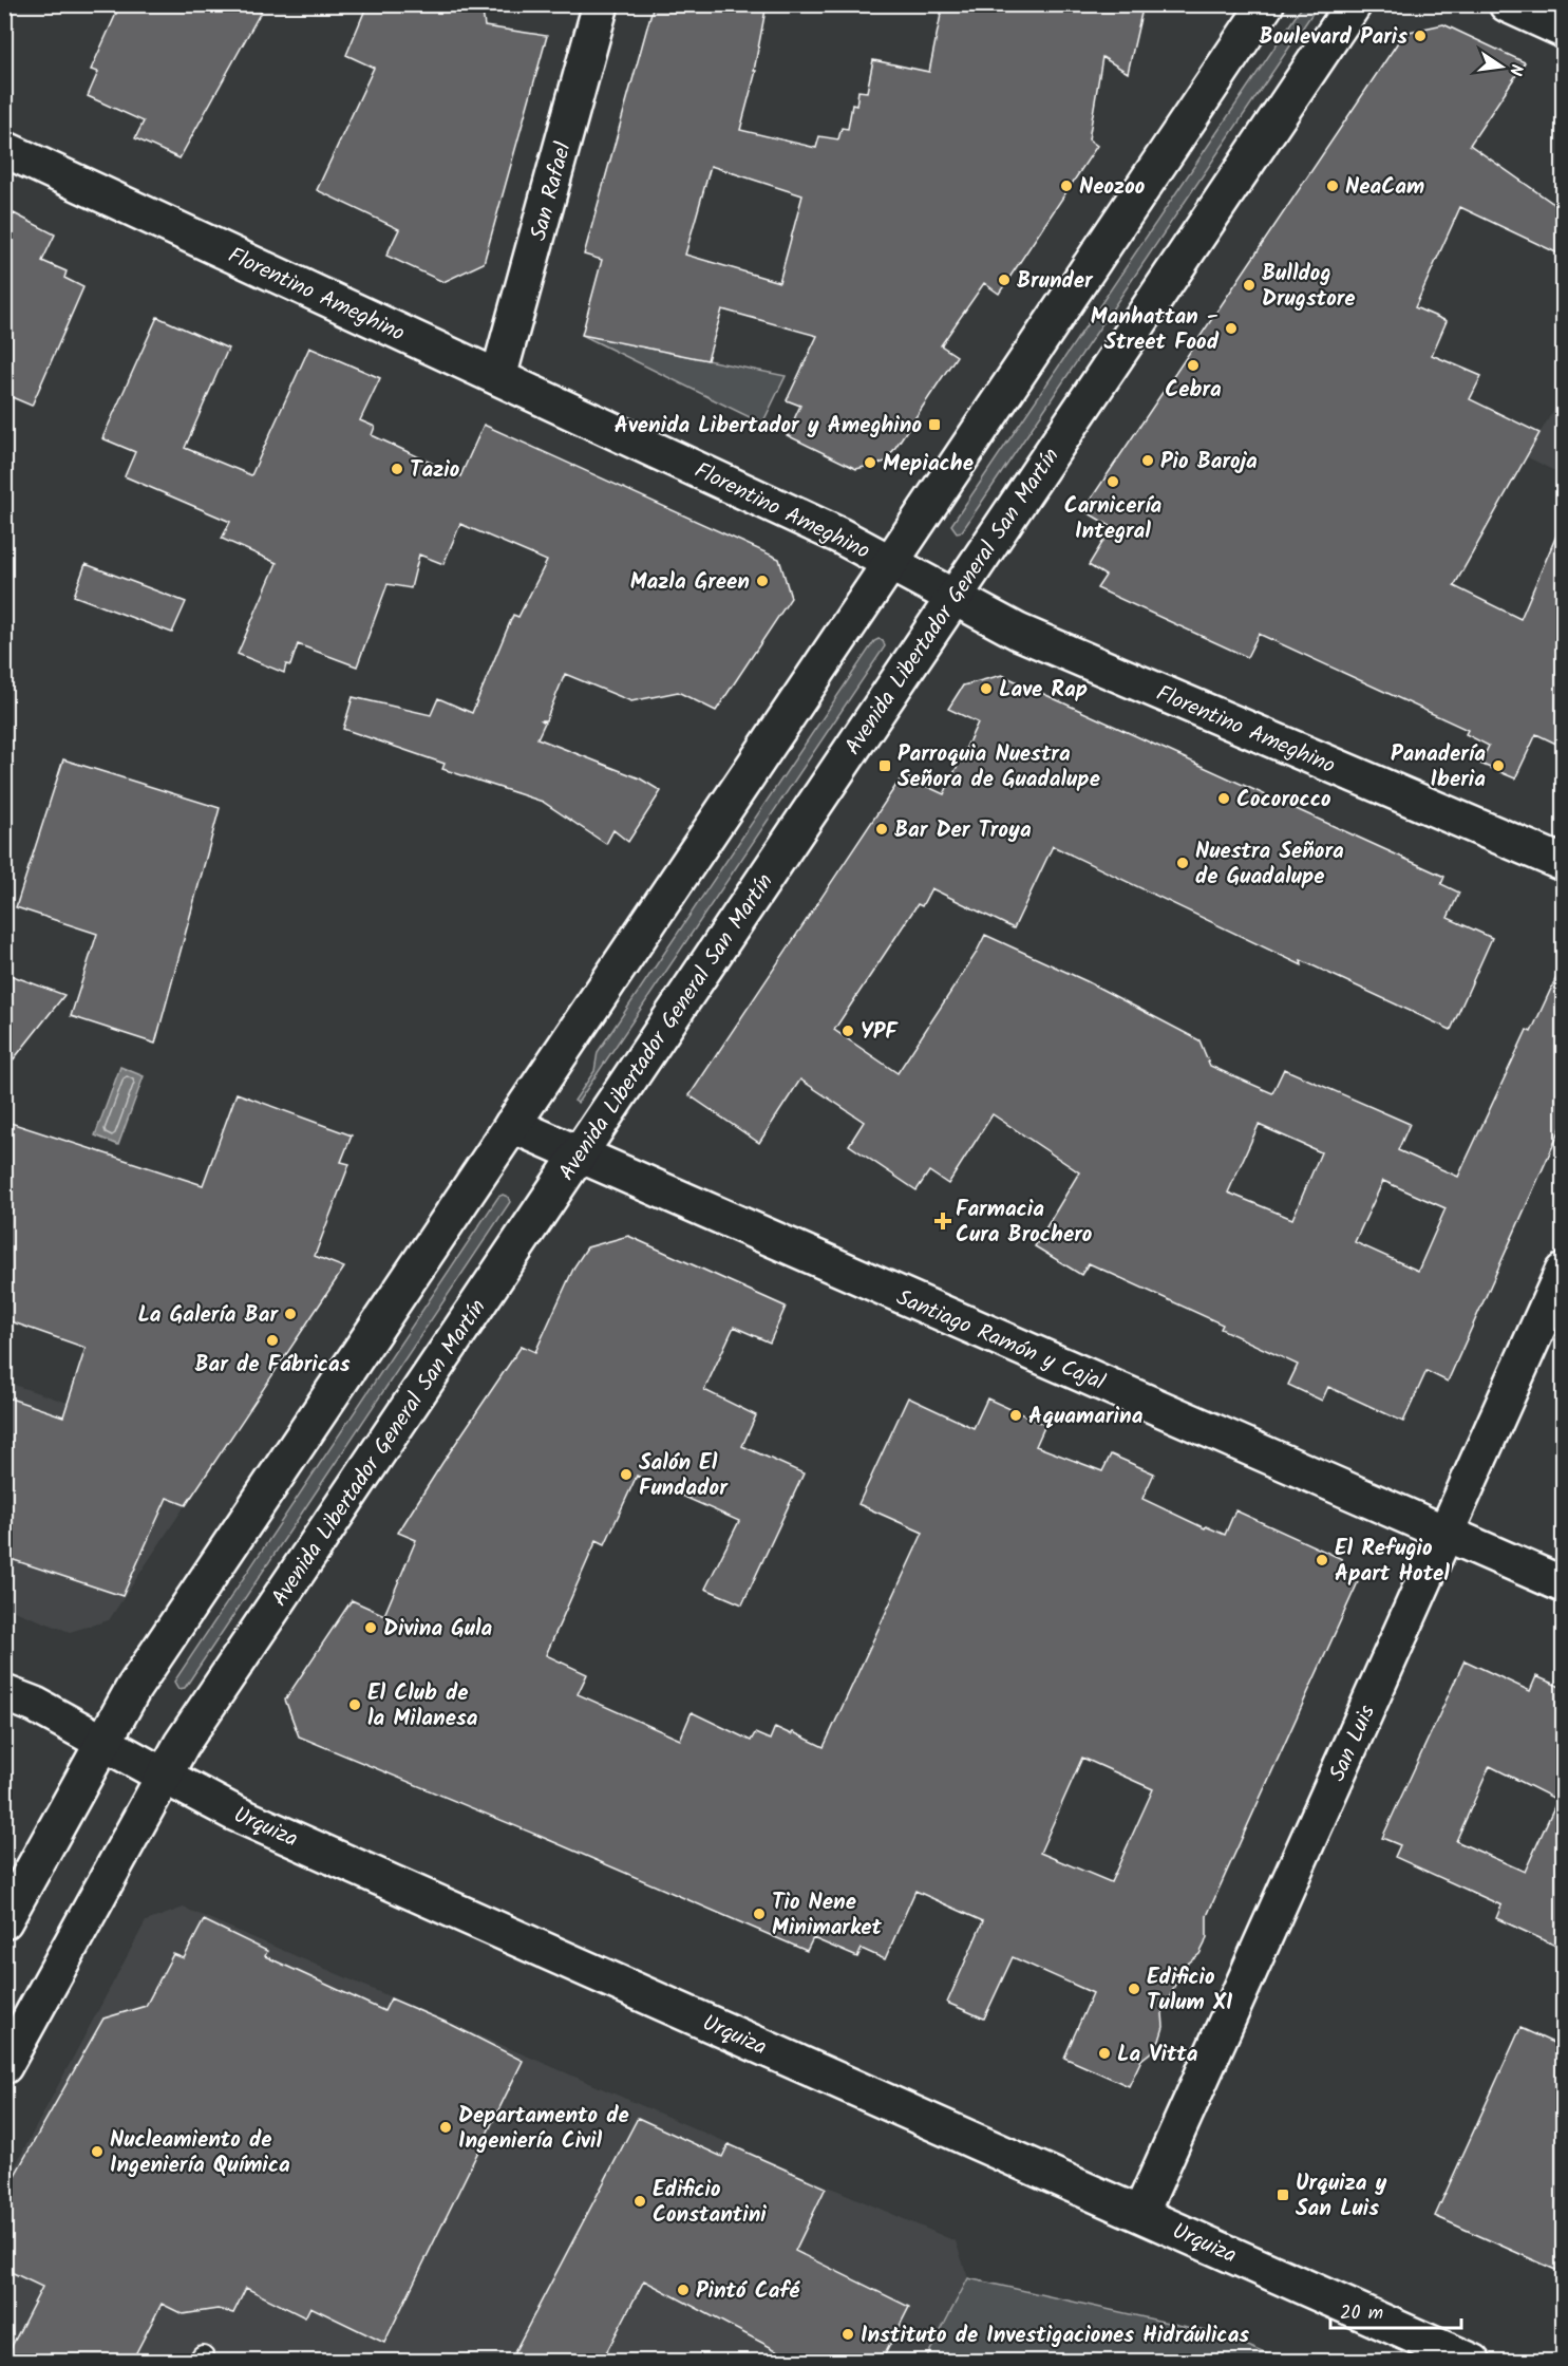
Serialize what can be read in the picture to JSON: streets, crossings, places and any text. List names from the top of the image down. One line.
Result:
{"streets":{"street":["San Rafael","Florentino Ameghino","Avenida Libertador General San Martín","Santiago Ramón y Cajal","San Luis","Urquiza"]},"crossings":[["San Rafael","Florentino Ameghino"],["Florentino Ameghino","Avenida Libertador General San Martín"],["Avenida Libertador General San Martín","Santiago Ramón y Cajal"],["Avenida Libertador General San Martín","Urquiza"],["Santiago Ramón y Cajal","San Luis"],["San Luis","Urquiza"]],"places":{"other":["Boulevard Paris","Neozoo","NeaCam","Brunder","Bulldog Drugstore","Manhattan - Street Food","Cebra","Pio Baroja","Mepiache","Tazio","Carnicería Integral","Mazla Green","Lave Rap","Panadería Iberia","Cocorocco","Bar Der Troya","Nuestra Señora de Guadalupe","YPF","La Galería Bar","Bar de Fábricas","Aquamarina","Salón El Fundador","El Refugio Apart Hotel","Divina Gula","El Club de la Milanesa","Tio Nene Minimarket","Edificio Tulum XI","La Vitta","Departamento de Ingeniería Civil","Nucleamiento de Ingeniería Química","Edificio Constantini","Pintó Café","Instituto de Investigaciones Hidráulicas"],"transit":["Avenida Libertador y Ameghino","Parroquia Nuestra Señora de Guadalupe","Urquiza y San Luis"],"health":["Farmacia Cura Brochero"]},"scale_bar":"20 m","north":"right"}
